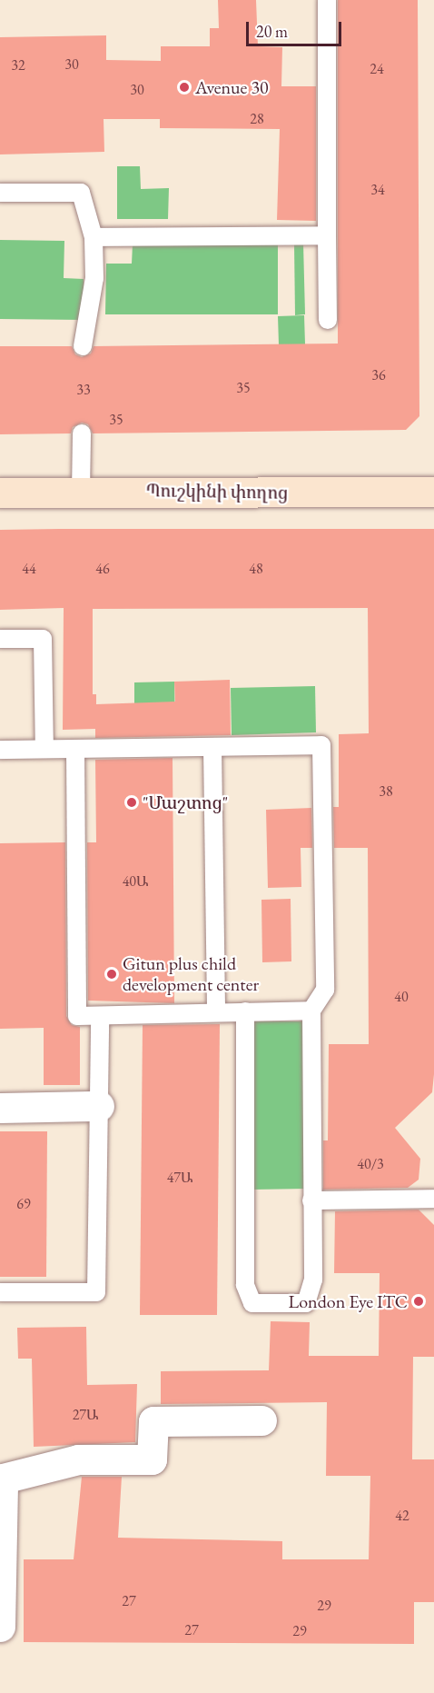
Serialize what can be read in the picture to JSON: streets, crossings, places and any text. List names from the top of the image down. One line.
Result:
{"streets":{"street":["Պուշկինի փողոց"]},"places":["Avenue 30","\"Մաշտոց\"","Gitun plus child development center","London Eye ITC"],"house_numbers":["30","32","24","30","28","34","36","35","33","35","44","46","48","38","40Ա","40","40/3","47Ա","69","27Ա","42","27","29","27","29"],"scale_bar":"20 m"}
